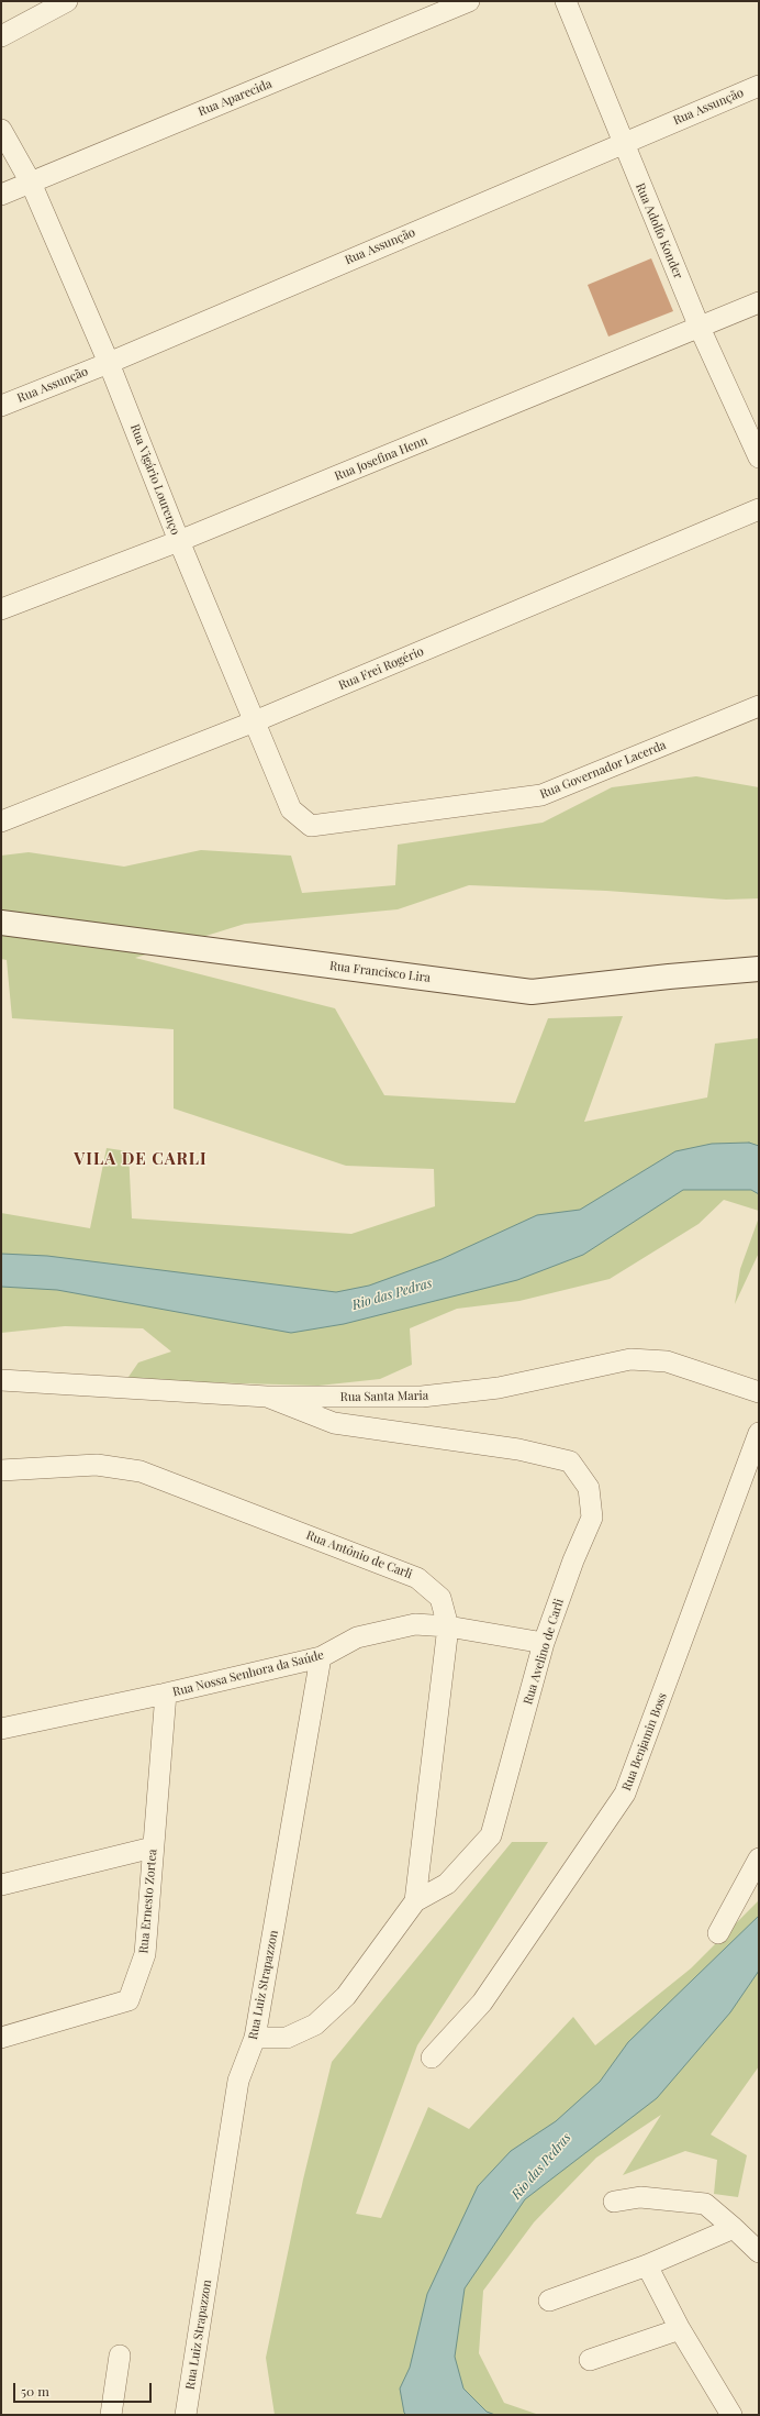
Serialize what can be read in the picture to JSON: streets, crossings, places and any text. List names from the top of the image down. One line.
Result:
{"streets":{"street":["Rua Aparecida","Rua Assunção","Rua Adolfo Konder","Rua Josefina Henn","Rua Vigário Lourenço","Rua Frei Rogério","Rua Governador Lacerda","Rua Francisco Lira","Rua Santa Maria","Rua Antônio de Carli","Rua Avelino de Carli","Rua Nossa Senhora da Saúde","Rua Benjamin Boss","Rua Ernesto Zortea","Rua Luiz Strapazzon"]},"crossings":[["Rua Aparecida","Rua Vigário Lourenço"],["Rua Assunção","Rua Adolfo Konder"],["Rua Assunção","Rua Vigário Lourenço"],["Rua Adolfo Konder","Rua Josefina Henn"],["Rua Josefina Henn","Rua Vigário Lourenço"],["Rua Vigário Lourenço","Rua Frei Rogério"],["Rua Vigário Lourenço","Rua Governador Lacerda"],["Rua Santa Maria","Rua Avelino de Carli"],["Rua Antônio de Carli","Rua Avelino de Carli"],["Rua Antônio de Carli","Rua Nossa Senhora da Saúde"],["Rua Avelino de Carli","Rua Nossa Senhora da Saúde"],["Rua Avelino de Carli","Rua Luiz Strapazzon"],["Rua Nossa Senhora da Saúde","Rua Ernesto Zortea"],["Rua Nossa Senhora da Saúde","Rua Luiz Strapazzon"]],"districts":["VILA DE CARLI"],"water":["Rio das Pedras"],"scale_bar":"50 m"}
